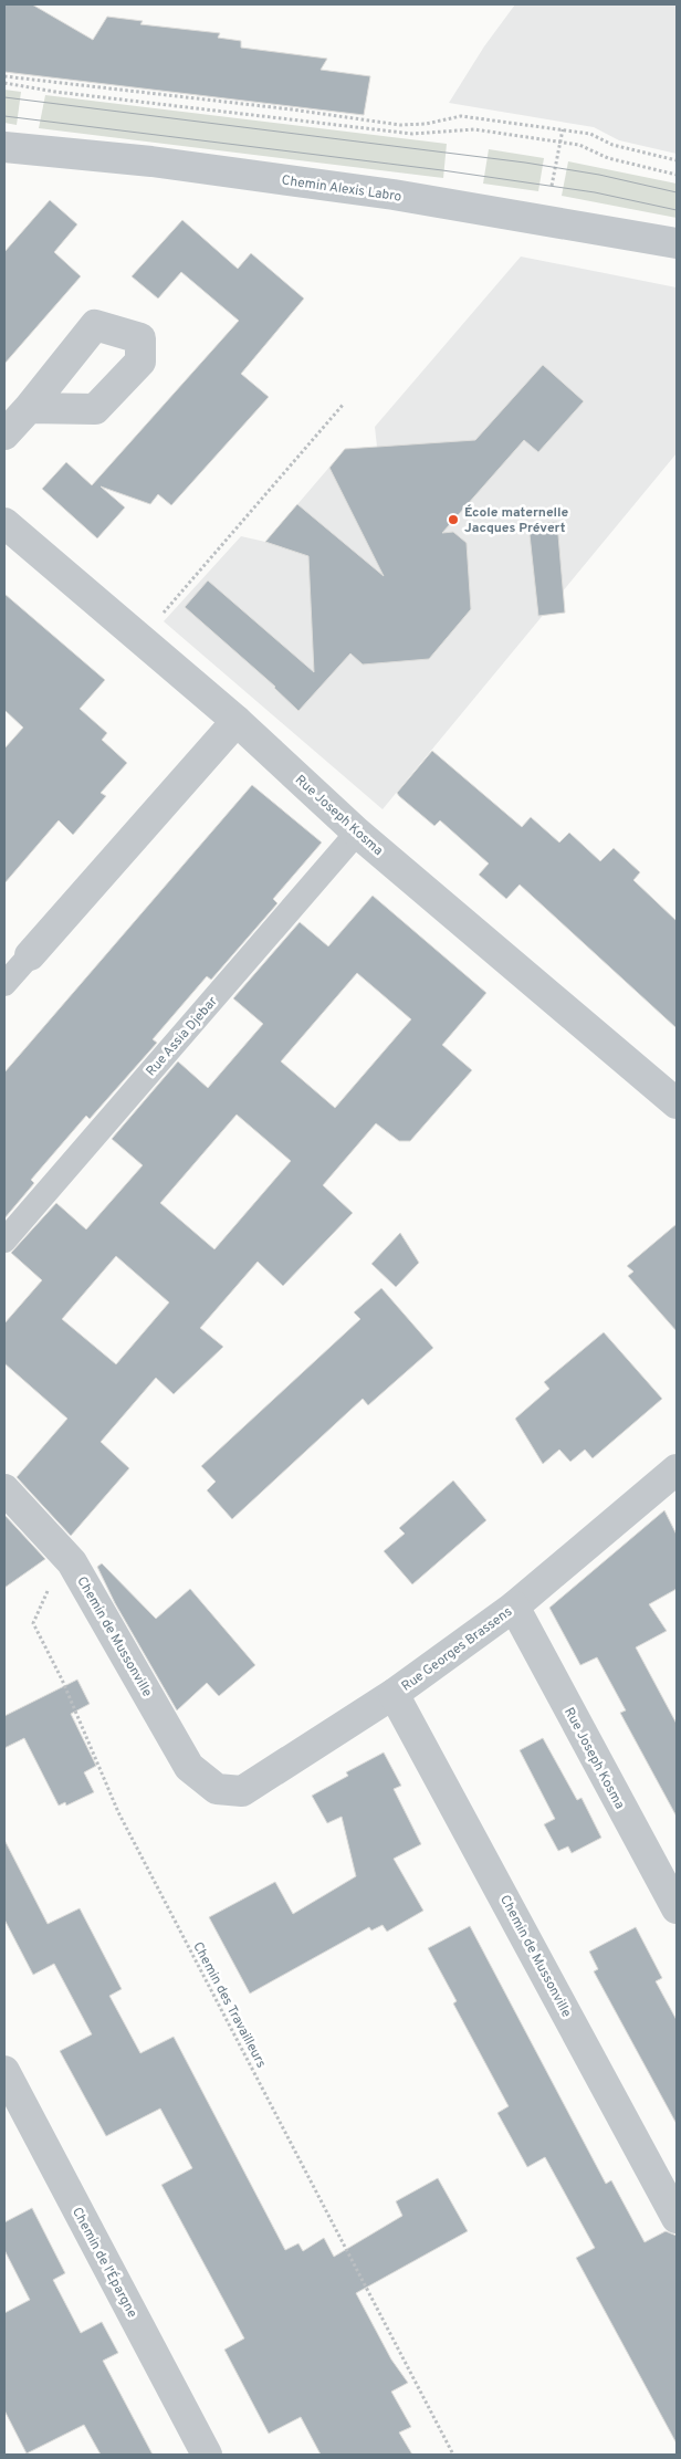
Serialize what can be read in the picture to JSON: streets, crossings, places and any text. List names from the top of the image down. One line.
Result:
{"streets":{"street":["Chemin Alexis Labro","Rue Joseph Kosma","Rue Assia Djebar","Chemin de Mussonville","Rue Georges Brassens","Chemin de l'Épargne"],"path":["Chemin des Travailleurs"]},"crossings":[["Rue Joseph Kosma","Rue Assia Djebar"],["Rue Joseph Kosma","Rue Georges Brassens"],["Chemin de Mussonville","Rue Georges Brassens"],["Chemin de Mussonville","Chemin des Travailleurs"]],"places":["École maternelle Jacques Prévert"]}
